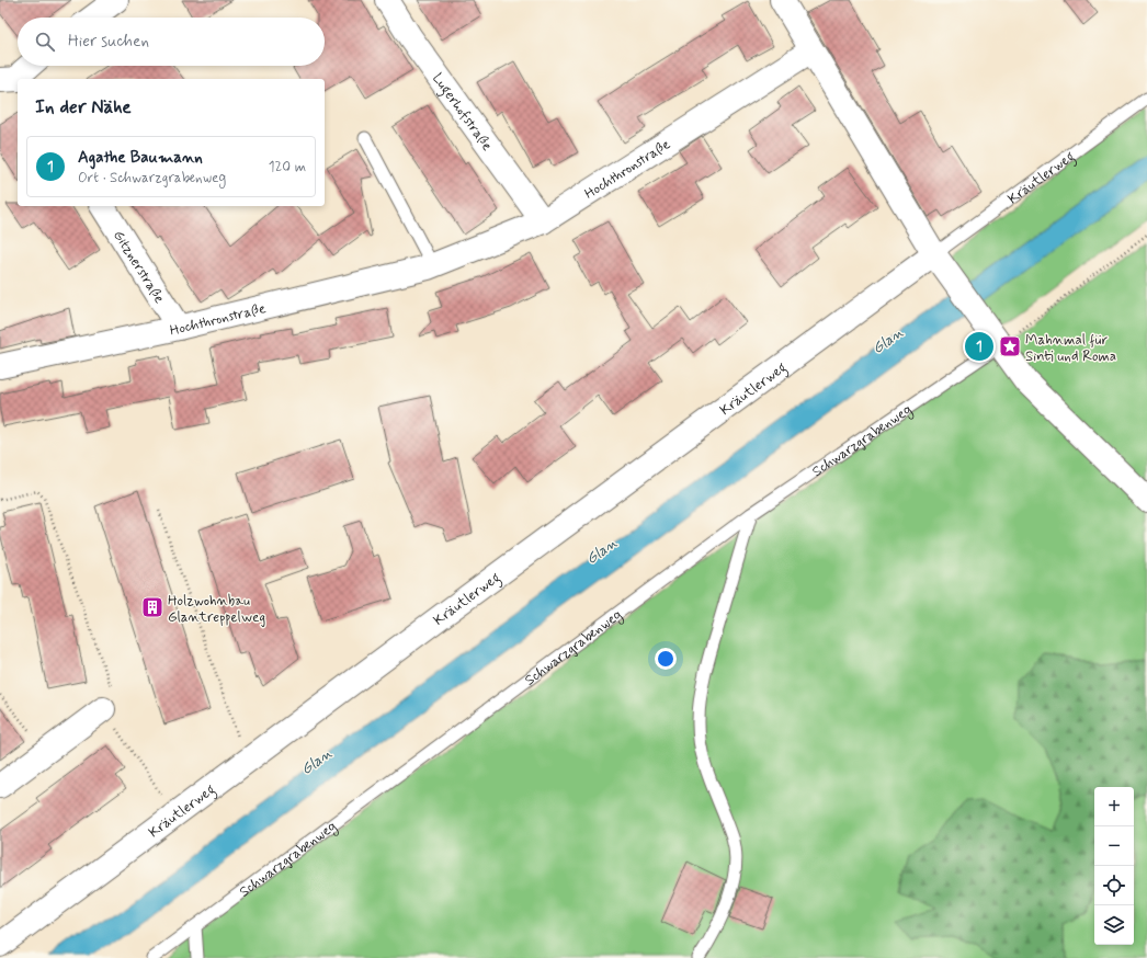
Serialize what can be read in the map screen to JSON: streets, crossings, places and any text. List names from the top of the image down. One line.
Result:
{"streets":{"street":["Lugerhofstraße","Hochthronstraße","Kräutlerweg","Gitznerstraße"],"lane":["Schwarzgrabenweg"]},"crossings":[["Lugerhofstraße","Hochthronstraße"],["Hochthronstraße","Gitznerstraße"]],"water":["Glan"],"places":{"place":["Mahnmal für Sinti und Roma"],"building":["Holzwohnbau Glantreppelweg"]},"page":{"search":"Hier suchen","heading":"In der Nähe","list":[{"mark":"1","name":"Agathe Baumann","note":"Ort · Schwarzgrabenweg","value":"120 m"}],"pins":"1","map_buttons":["+","−"]}}
